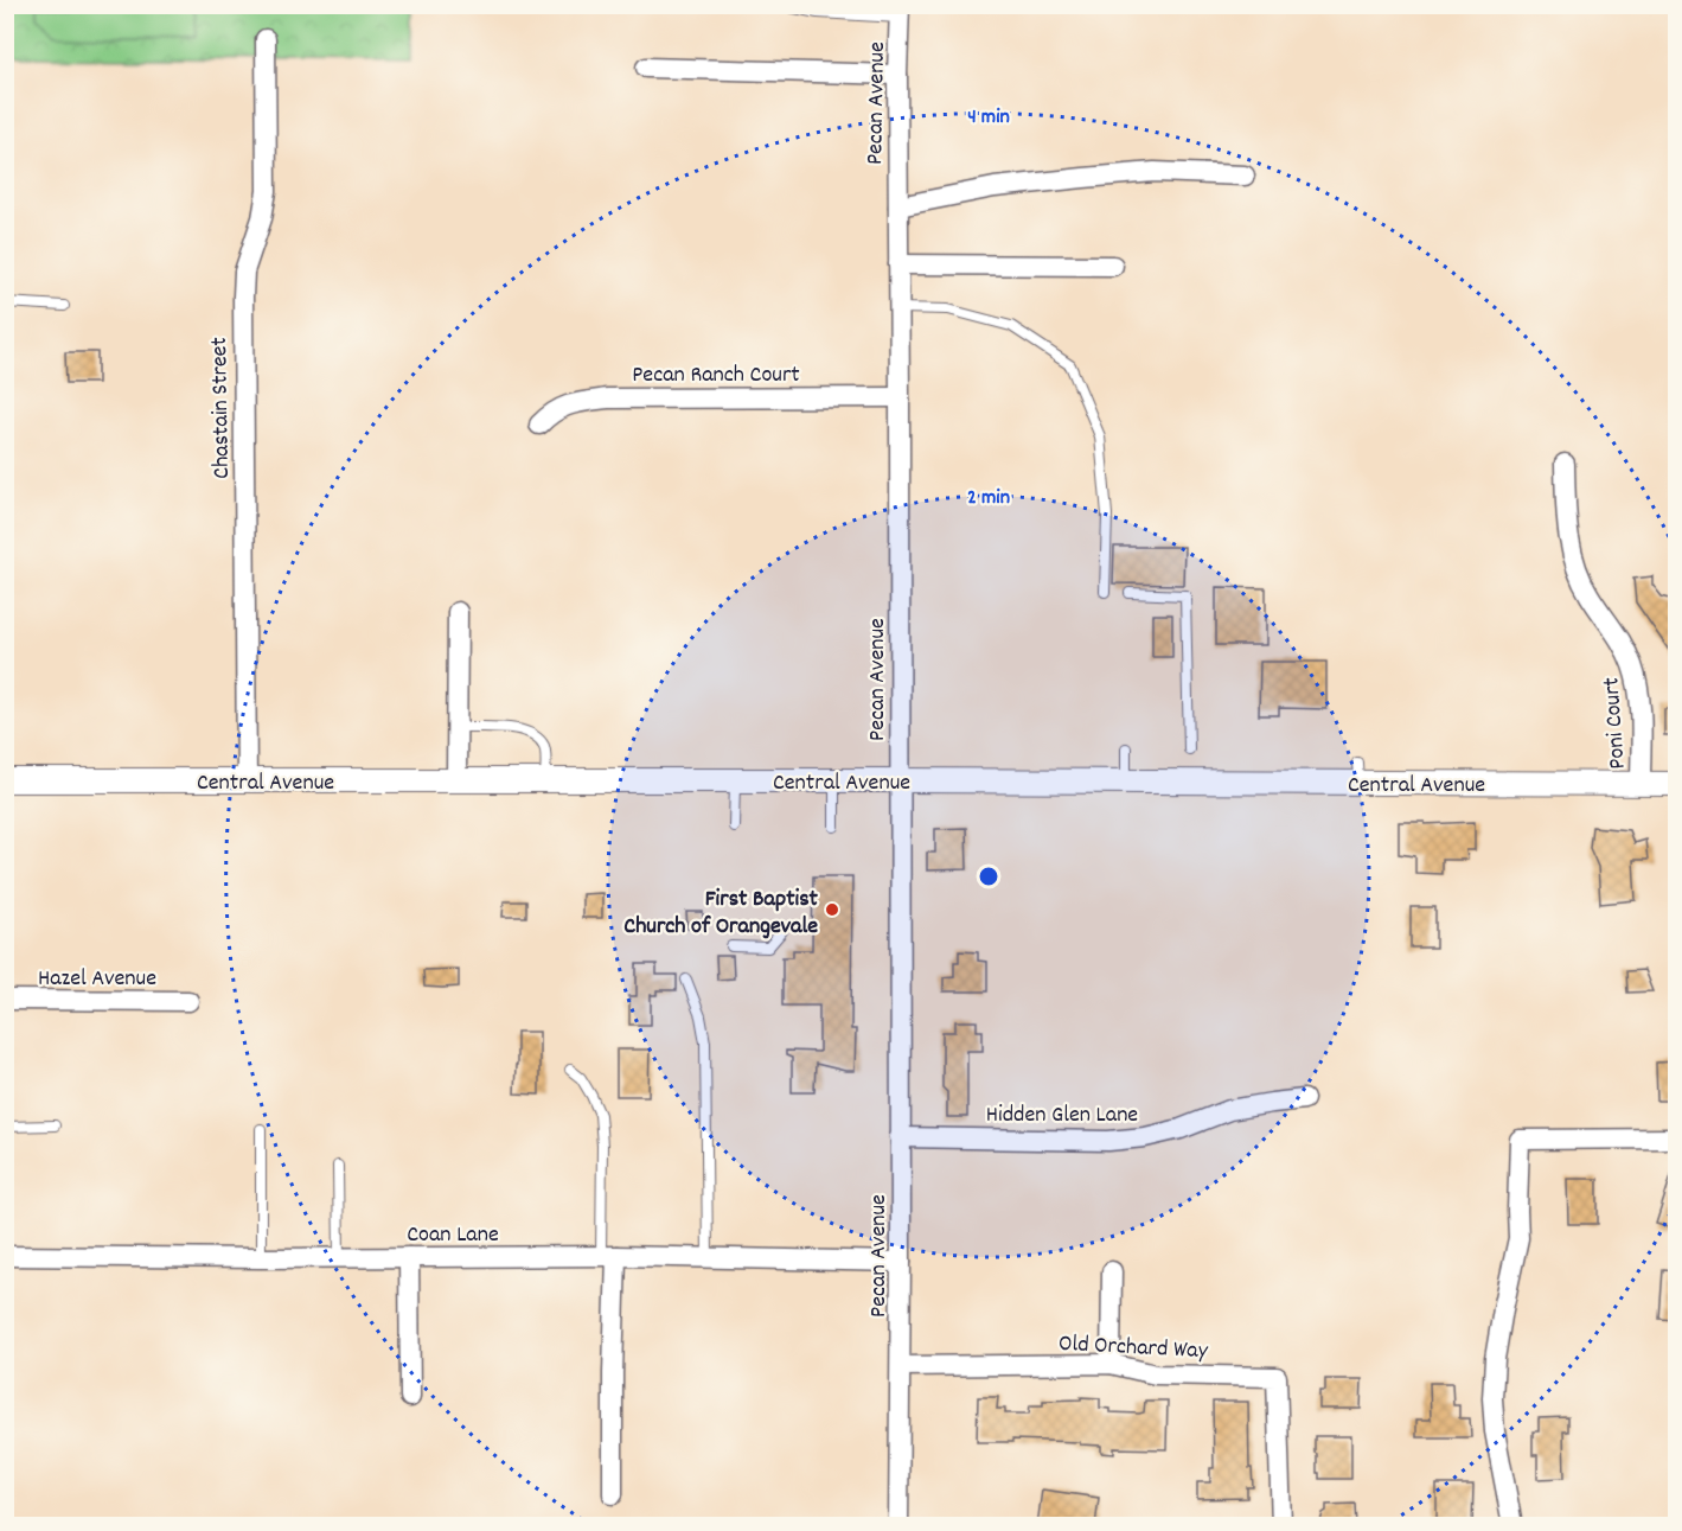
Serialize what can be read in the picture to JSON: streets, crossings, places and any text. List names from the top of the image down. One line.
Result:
{"streets":{"street":["Pecan Avenue","Pecan Ranch Court","Chastain Street","Poni Court","Central Avenue","Hazel Avenue","Hidden Glen Lane","Coan Lane","Old Orchard Way"]},"crossings":[["Pecan Avenue","Pecan Ranch Court"],["Pecan Avenue","Central Avenue"],["Pecan Avenue","Hidden Glen Lane"],["Pecan Avenue","Coan Lane"],["Pecan Avenue","Old Orchard Way"],["Chastain Street","Central Avenue"],["Poni Court","Central Avenue"]],"places":["First Baptist Church of Orangevale"],"rings":["4 min","2 min"]}
